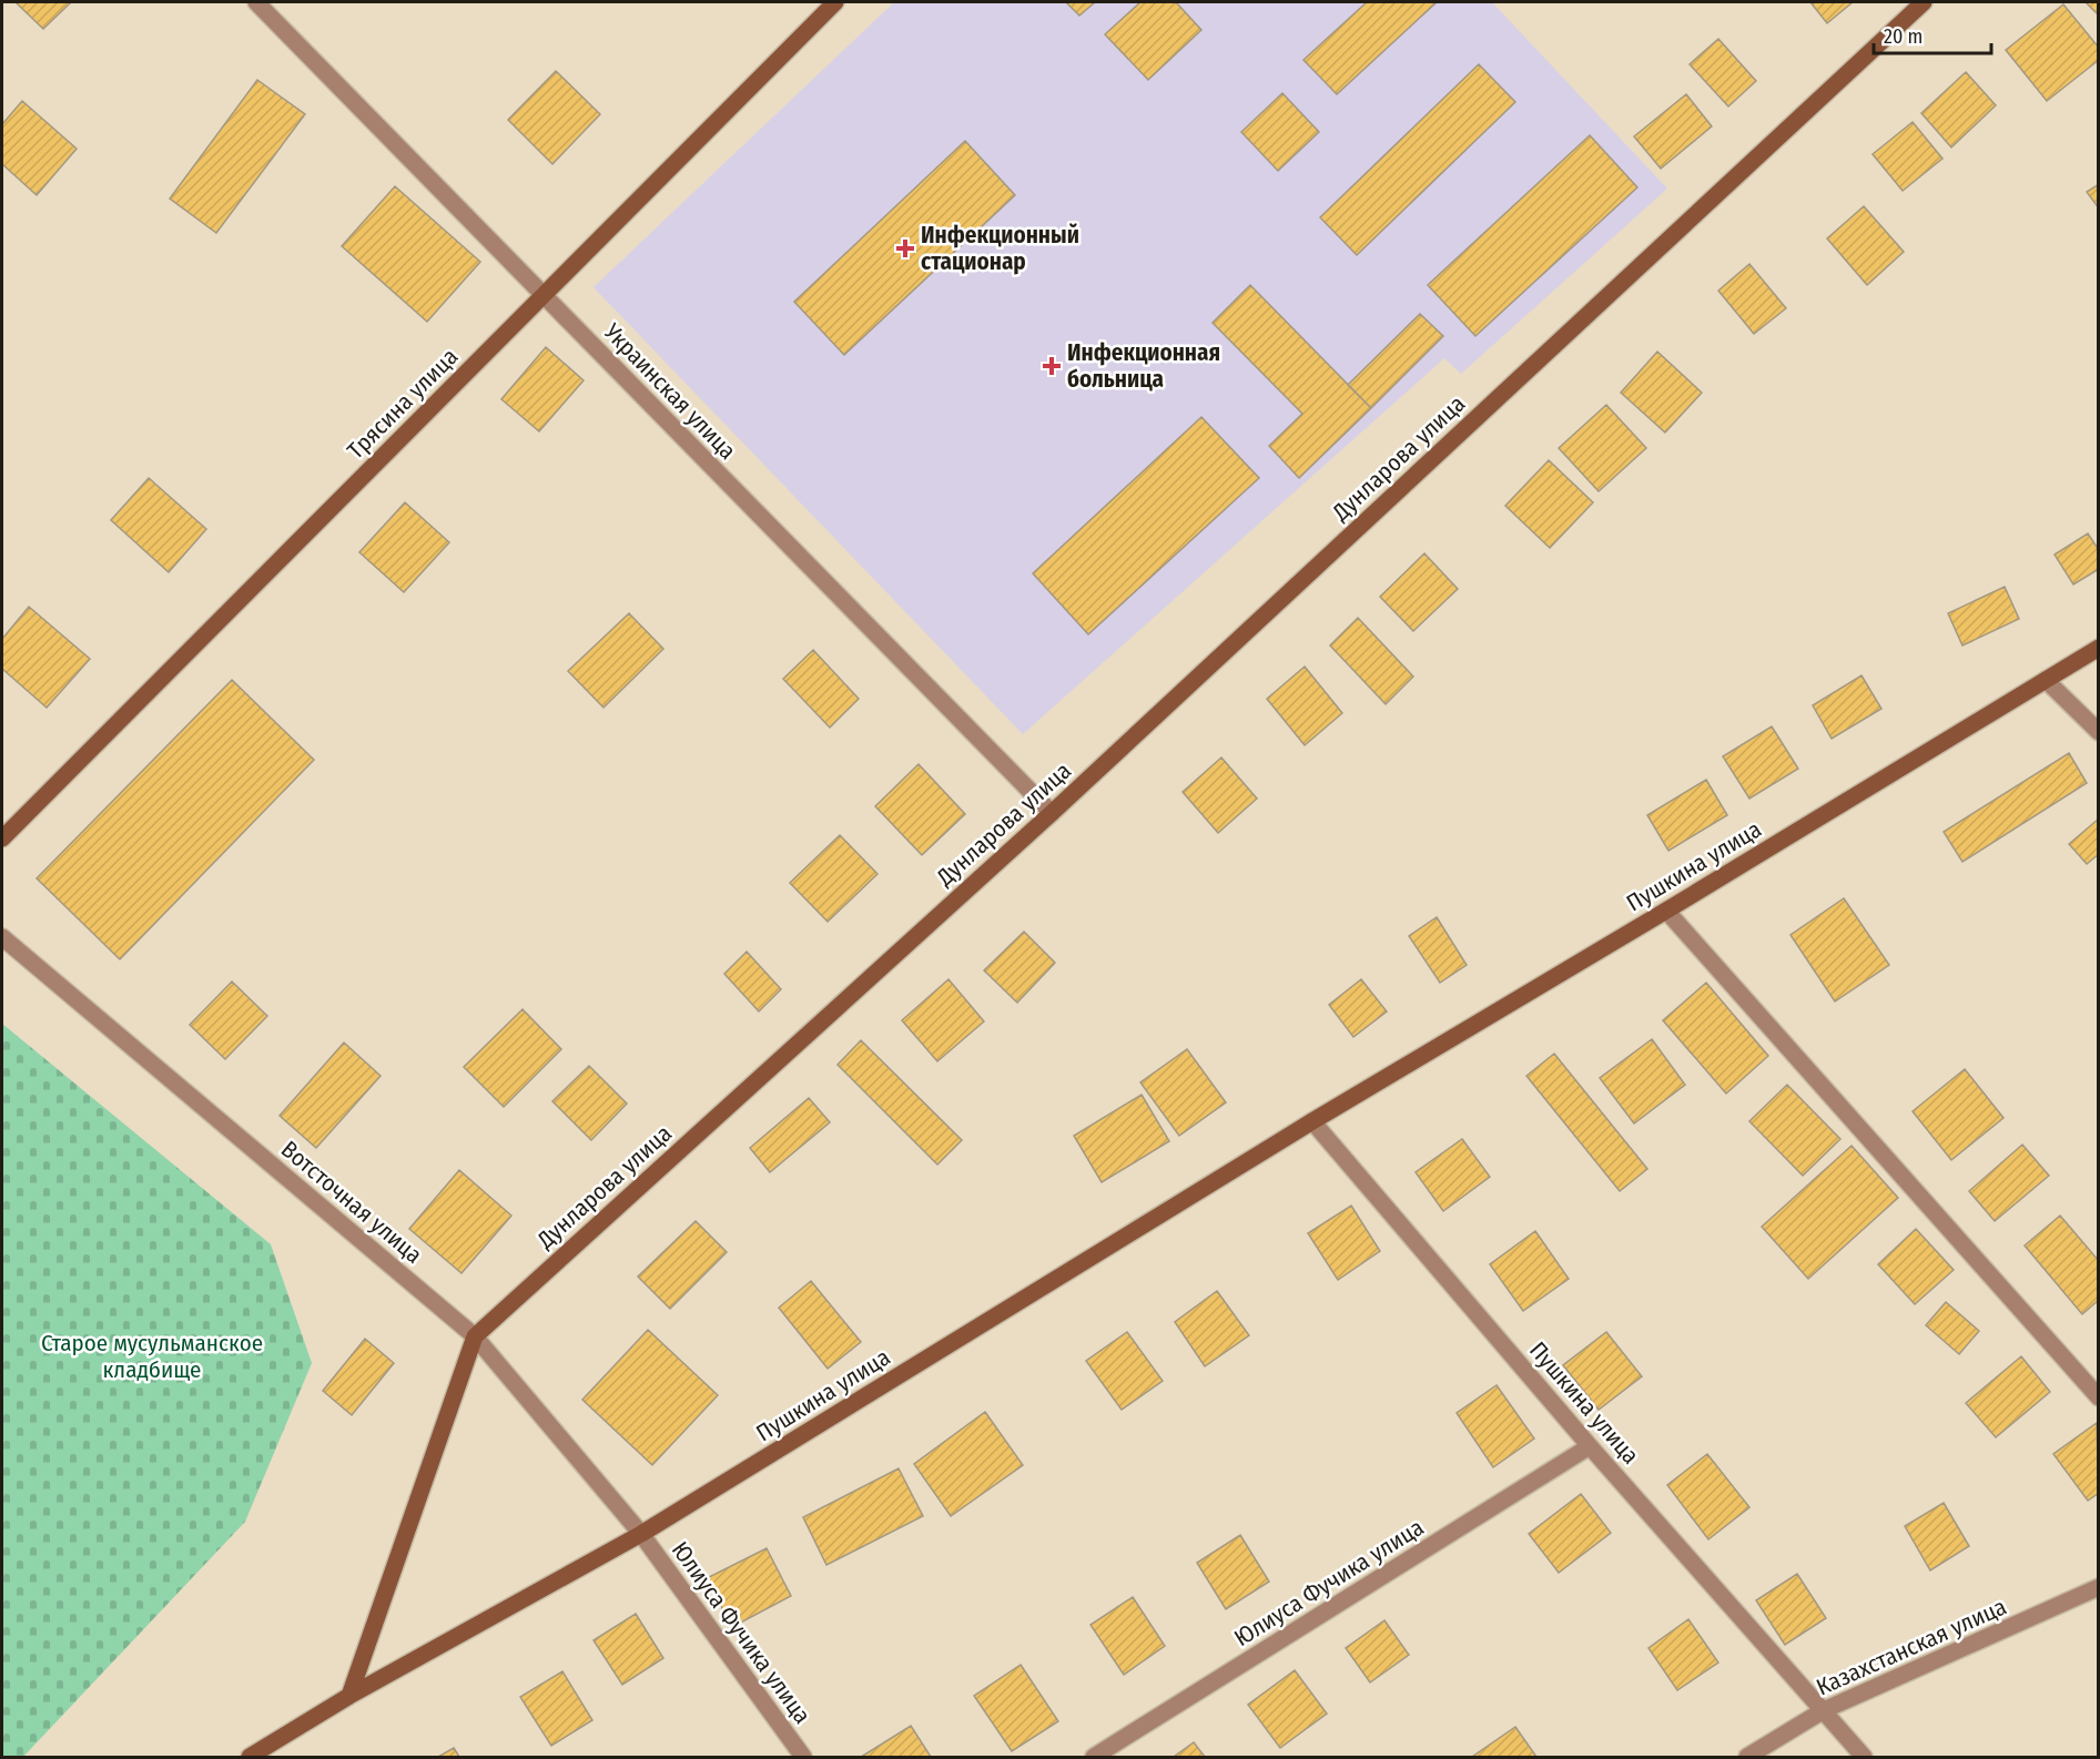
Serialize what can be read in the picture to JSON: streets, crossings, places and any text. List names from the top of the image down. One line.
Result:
{"streets":{"main road":["Трясина улица","Дунларова улица","Пушкина улица"],"street":["Украинская улица","Вотсточная улица","Юлиуса Фучика улица","Казахстанская улица"]},"crossings":[["Украинская улица","Трясина улица"],["Украинская улица","Дунларова улица"],["Дунларова улица","Пушкина улица"],["Дунларова улица","Вотсточная улица"],["Пушкина улица","Вотсточная улица"],["Пушкина улица","Юлиуса Фучика улица"],["Пушкина улица","Казахстанская улица"],["Вотсточная улица","Юлиуса Фучика улица"]],"parks":["Старое мусульманское кладбище"],"places":{"health":["Инфекционный стационар","Инфекционная больница"]},"scale_bar":"20 m"}
